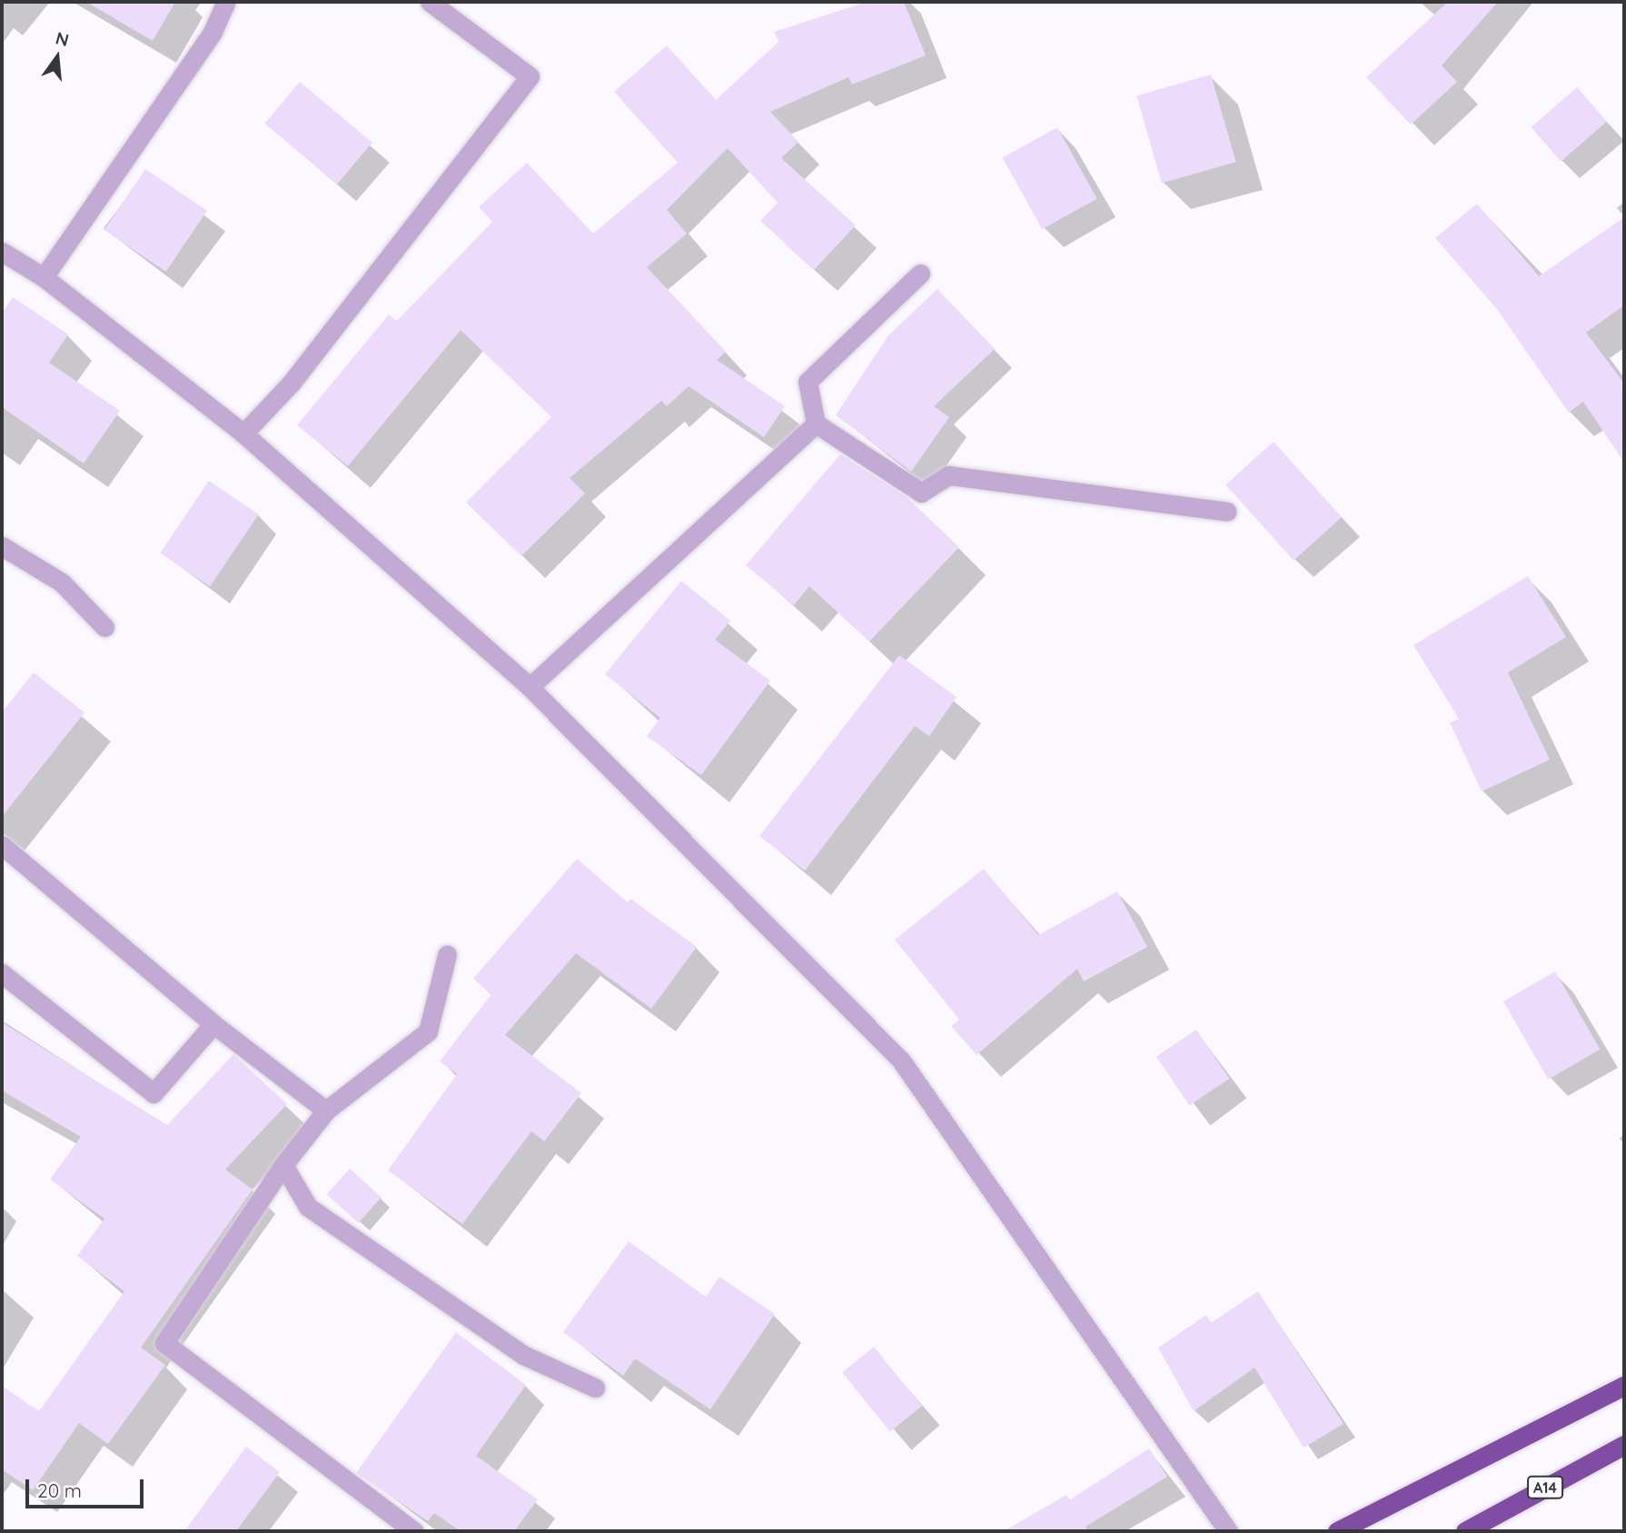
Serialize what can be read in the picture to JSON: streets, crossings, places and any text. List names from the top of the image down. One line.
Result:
{"streets":{"highway":["A14"]},"scale_bar":"20 m","north":"top"}
